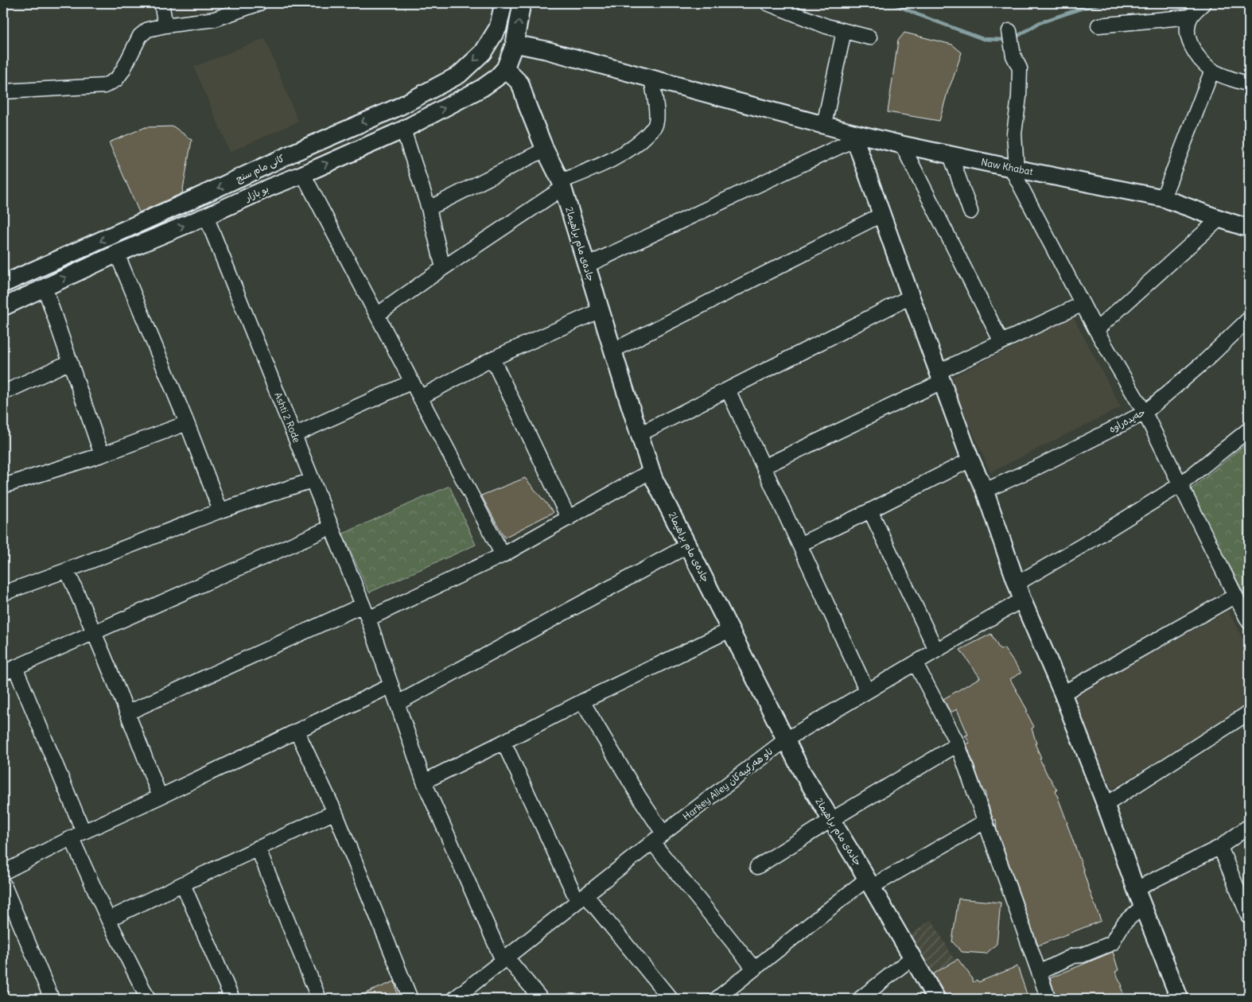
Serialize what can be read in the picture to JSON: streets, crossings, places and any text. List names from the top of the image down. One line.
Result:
{"streets":{"street":["Naw Khabat","کانی مام سنج","بو بازار","جادەی مام براهیما2","Ashti 2 Rode","حەیدەراوە","Harkey Alley ناو هەركييەكان"]},"crossings":[["بو بازار","جادەی مام براهیما2"],["بو بازار","Ashti 2 Rode"],["جادەی مام براهیما2","Harkey Alley ناو هەركييەكان"],["Ashti 2 Rode","Harkey Alley ناو هەركييەكان"]]}
